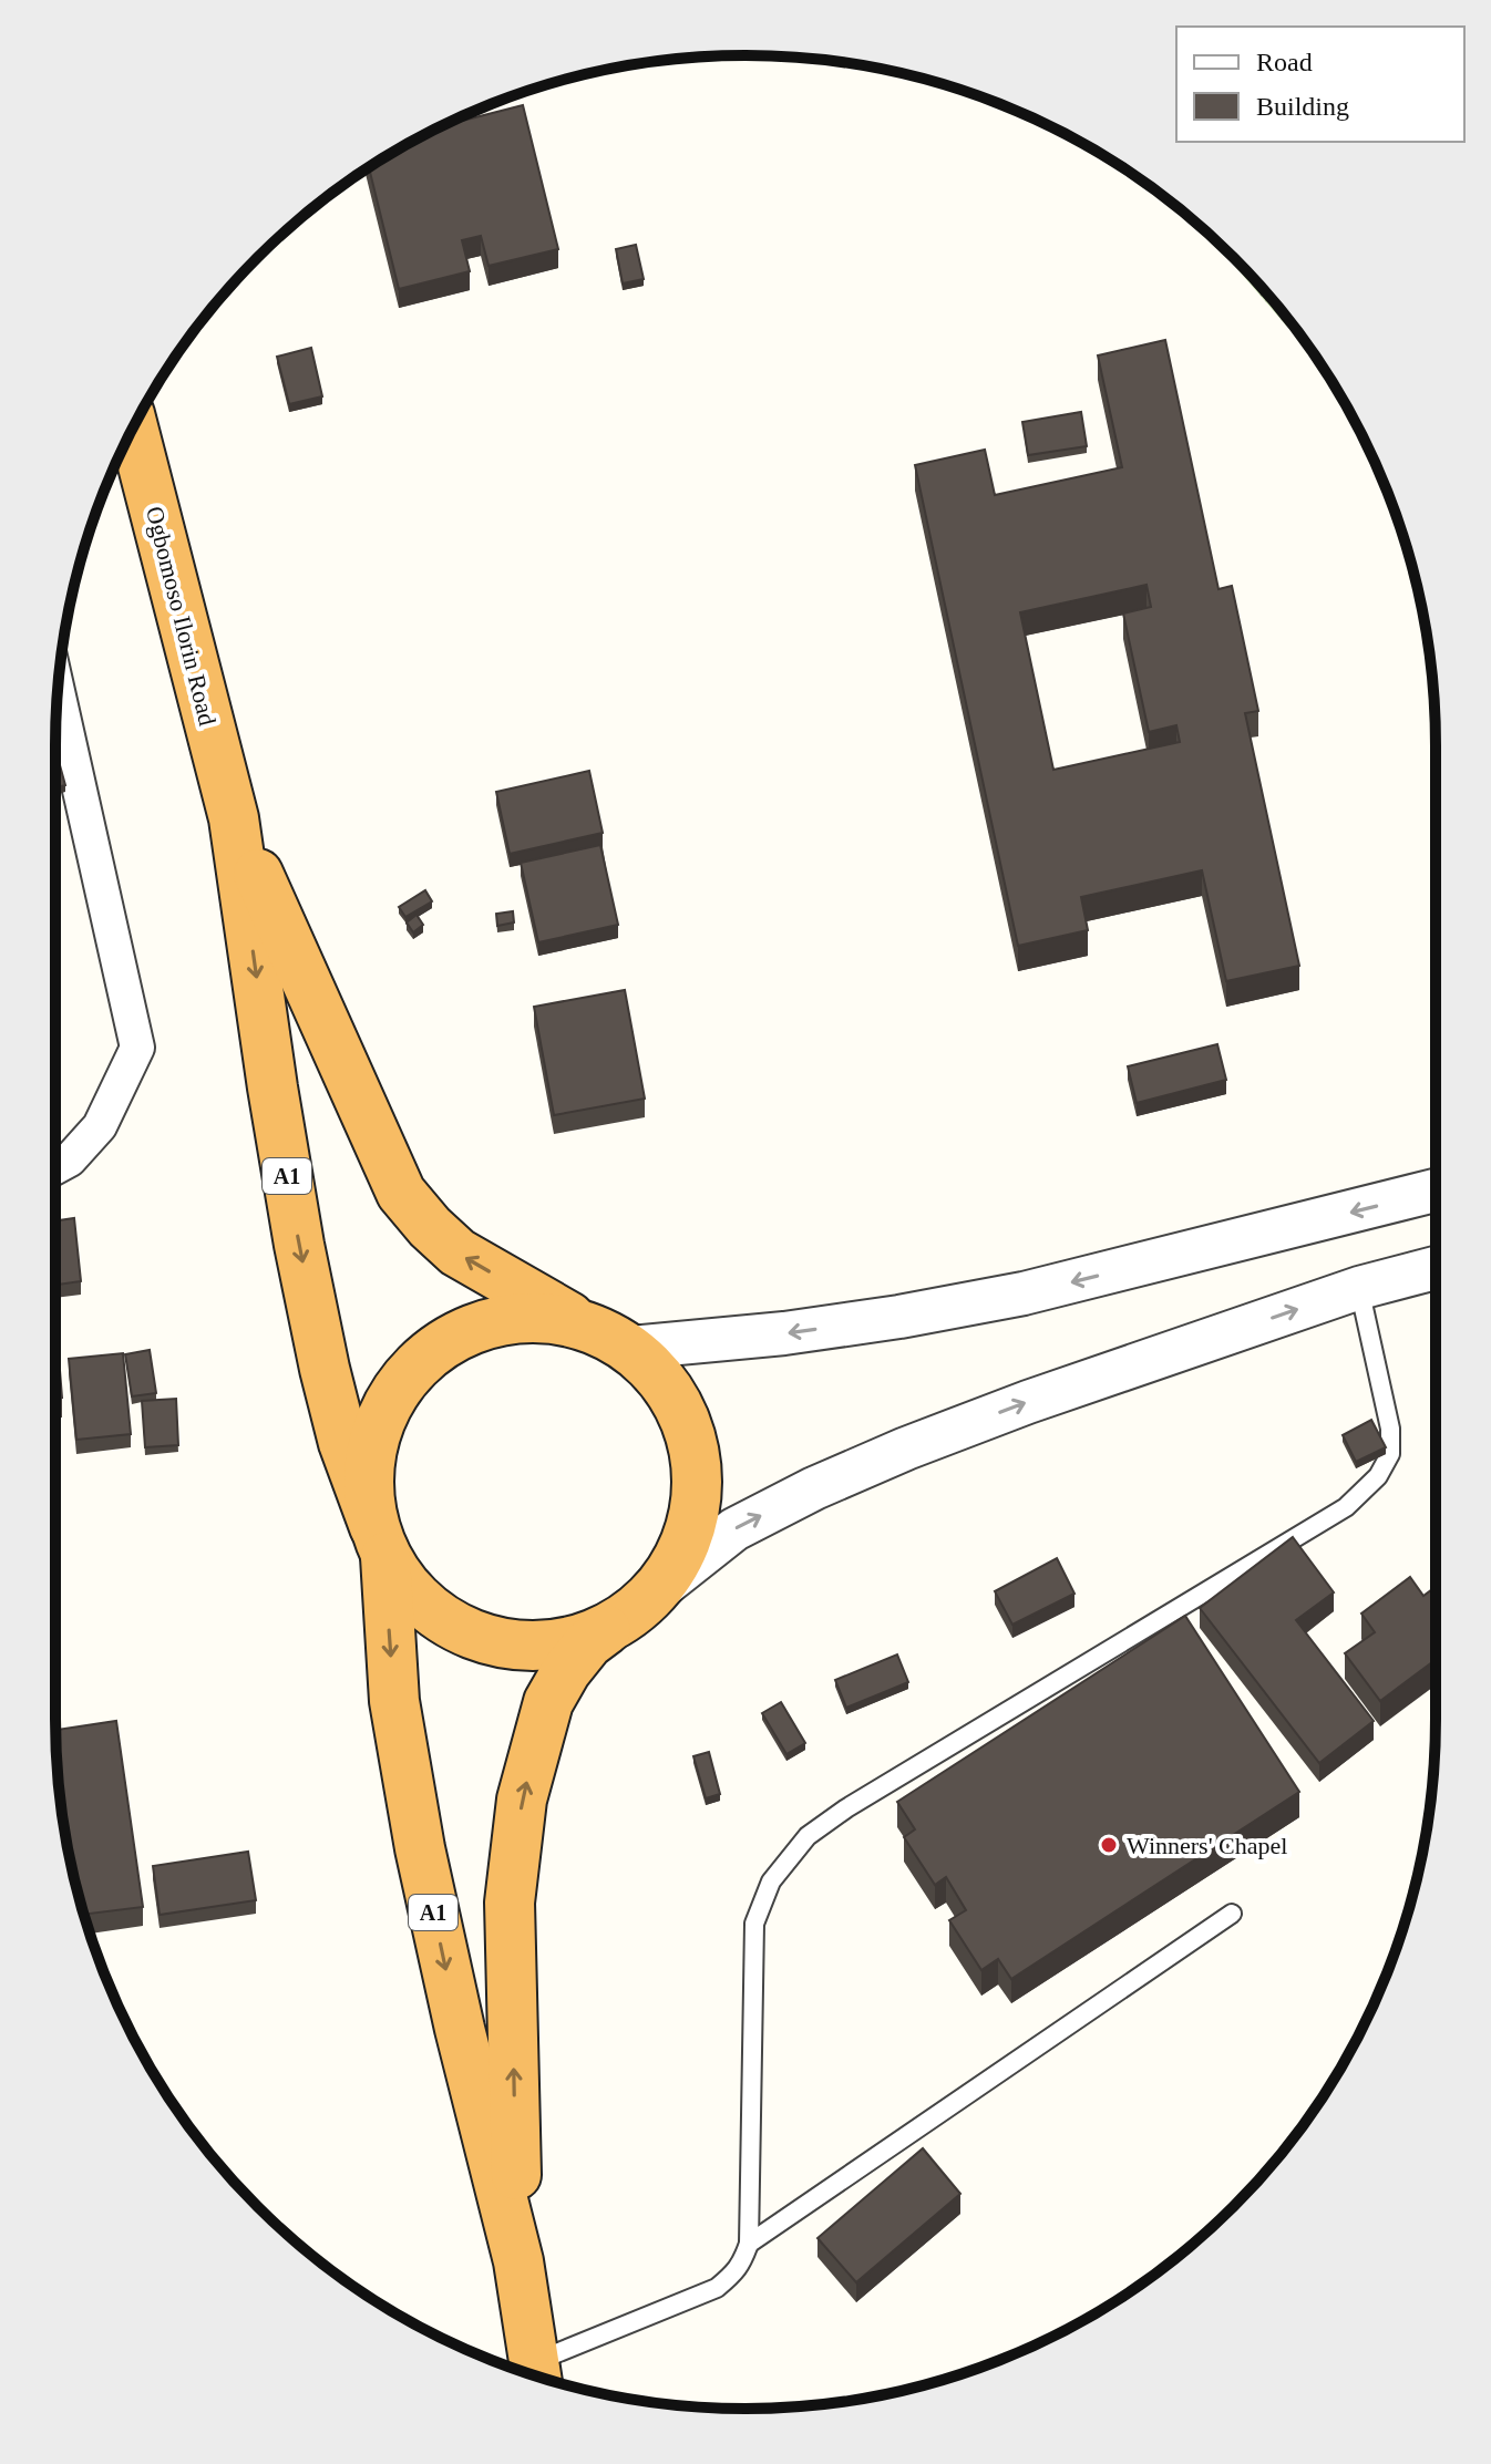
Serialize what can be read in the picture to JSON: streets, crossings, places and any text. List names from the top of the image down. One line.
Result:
{"streets":{"highway":["Ogbomoso Ilorin Road","A1"]},"crossings":[["Ogbomoso Ilorin Road","A1"]],"places":["Winners' Chapel"],"legend":["Road","Building"]}
